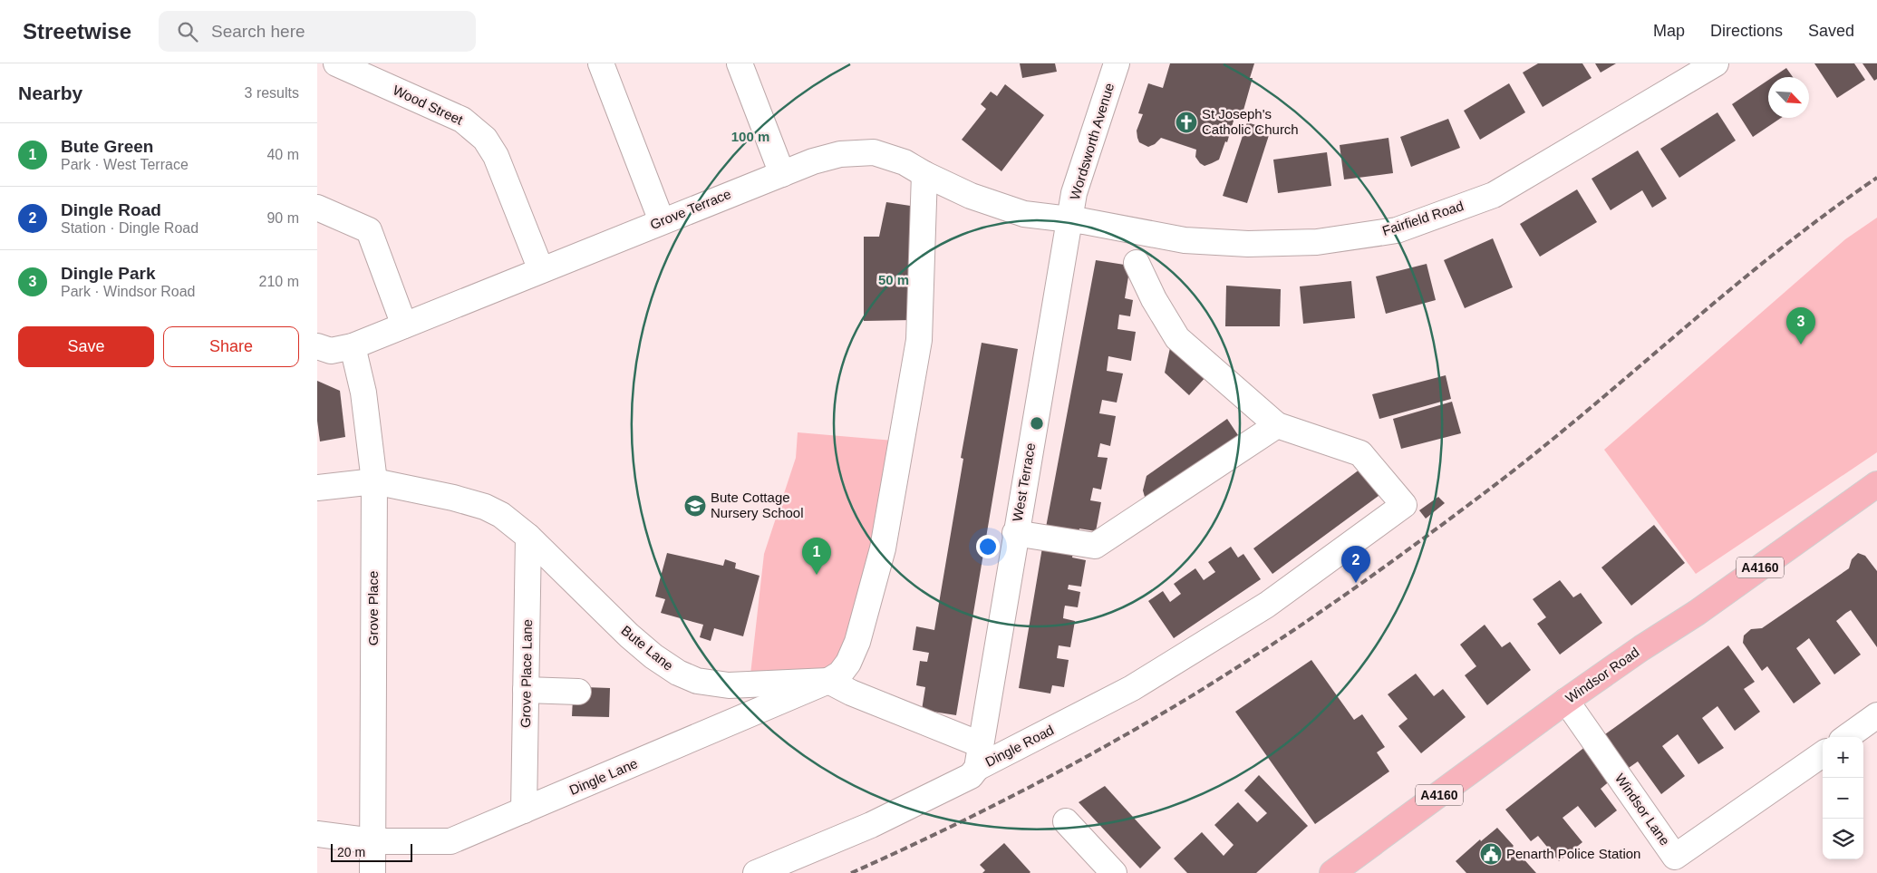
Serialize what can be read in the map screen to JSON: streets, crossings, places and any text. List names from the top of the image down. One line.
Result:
{"streets":{"main road":["A4160","Windsor Road"],"street":["Wood Street","Wordsworth Avenue","Grove Terrace","Fairfield Road","West Terrace","Grove Place","Bute Lane","Grove Place Lane","Dingle Road","Dingle Lane","Windsor Lane"]},"crossings":[["Wood Street","Grove Terrace"],["Wordsworth Avenue","Grove Terrace"],["Wordsworth Avenue","Fairfield Road"],["Wordsworth Avenue","West Terrace"],["Grove Terrace","Fairfield Road"],["Grove Terrace","West Terrace"],["Grove Terrace","Grove Place"],["Grove Terrace","Dingle Lane"],["Fairfield Road","West Terrace"],["West Terrace","Dingle Road"],["Grove Place","Bute Lane"],["Grove Place","Dingle Lane"],["Bute Lane","Grove Place Lane"],["Bute Lane","Dingle Lane"],["Grove Place Lane","Dingle Lane"],["Windsor Road","Windsor Lane"]],"places":{"church":["St Joseph's Catholic Church"],"school or university":["Bute Cottage Nursery School"],"public building":["Penarth Police Station"]},"scale_bar":"20 m","north":"bottom right","page":{"header":"Streetwise","search":"Search here","nav":["Map","Directions","Saved"],"heading":["Nearby","3 results"],"list":[{"mark":"1","name":"Bute Green","note":"Park · West Terrace","value":"40 m"},{"mark":"2","name":"Dingle Road","note":"Station · Dingle Road","value":"90 m"},{"mark":"3","name":"Dingle Park","note":"Park · Windsor Road","value":"210 m"}],"pins":["3","1","2"],"buttons":["Save","Share"],"map_buttons":["+","−"],"scale":"20 m"},"rings":["100 m","50 m"]}
